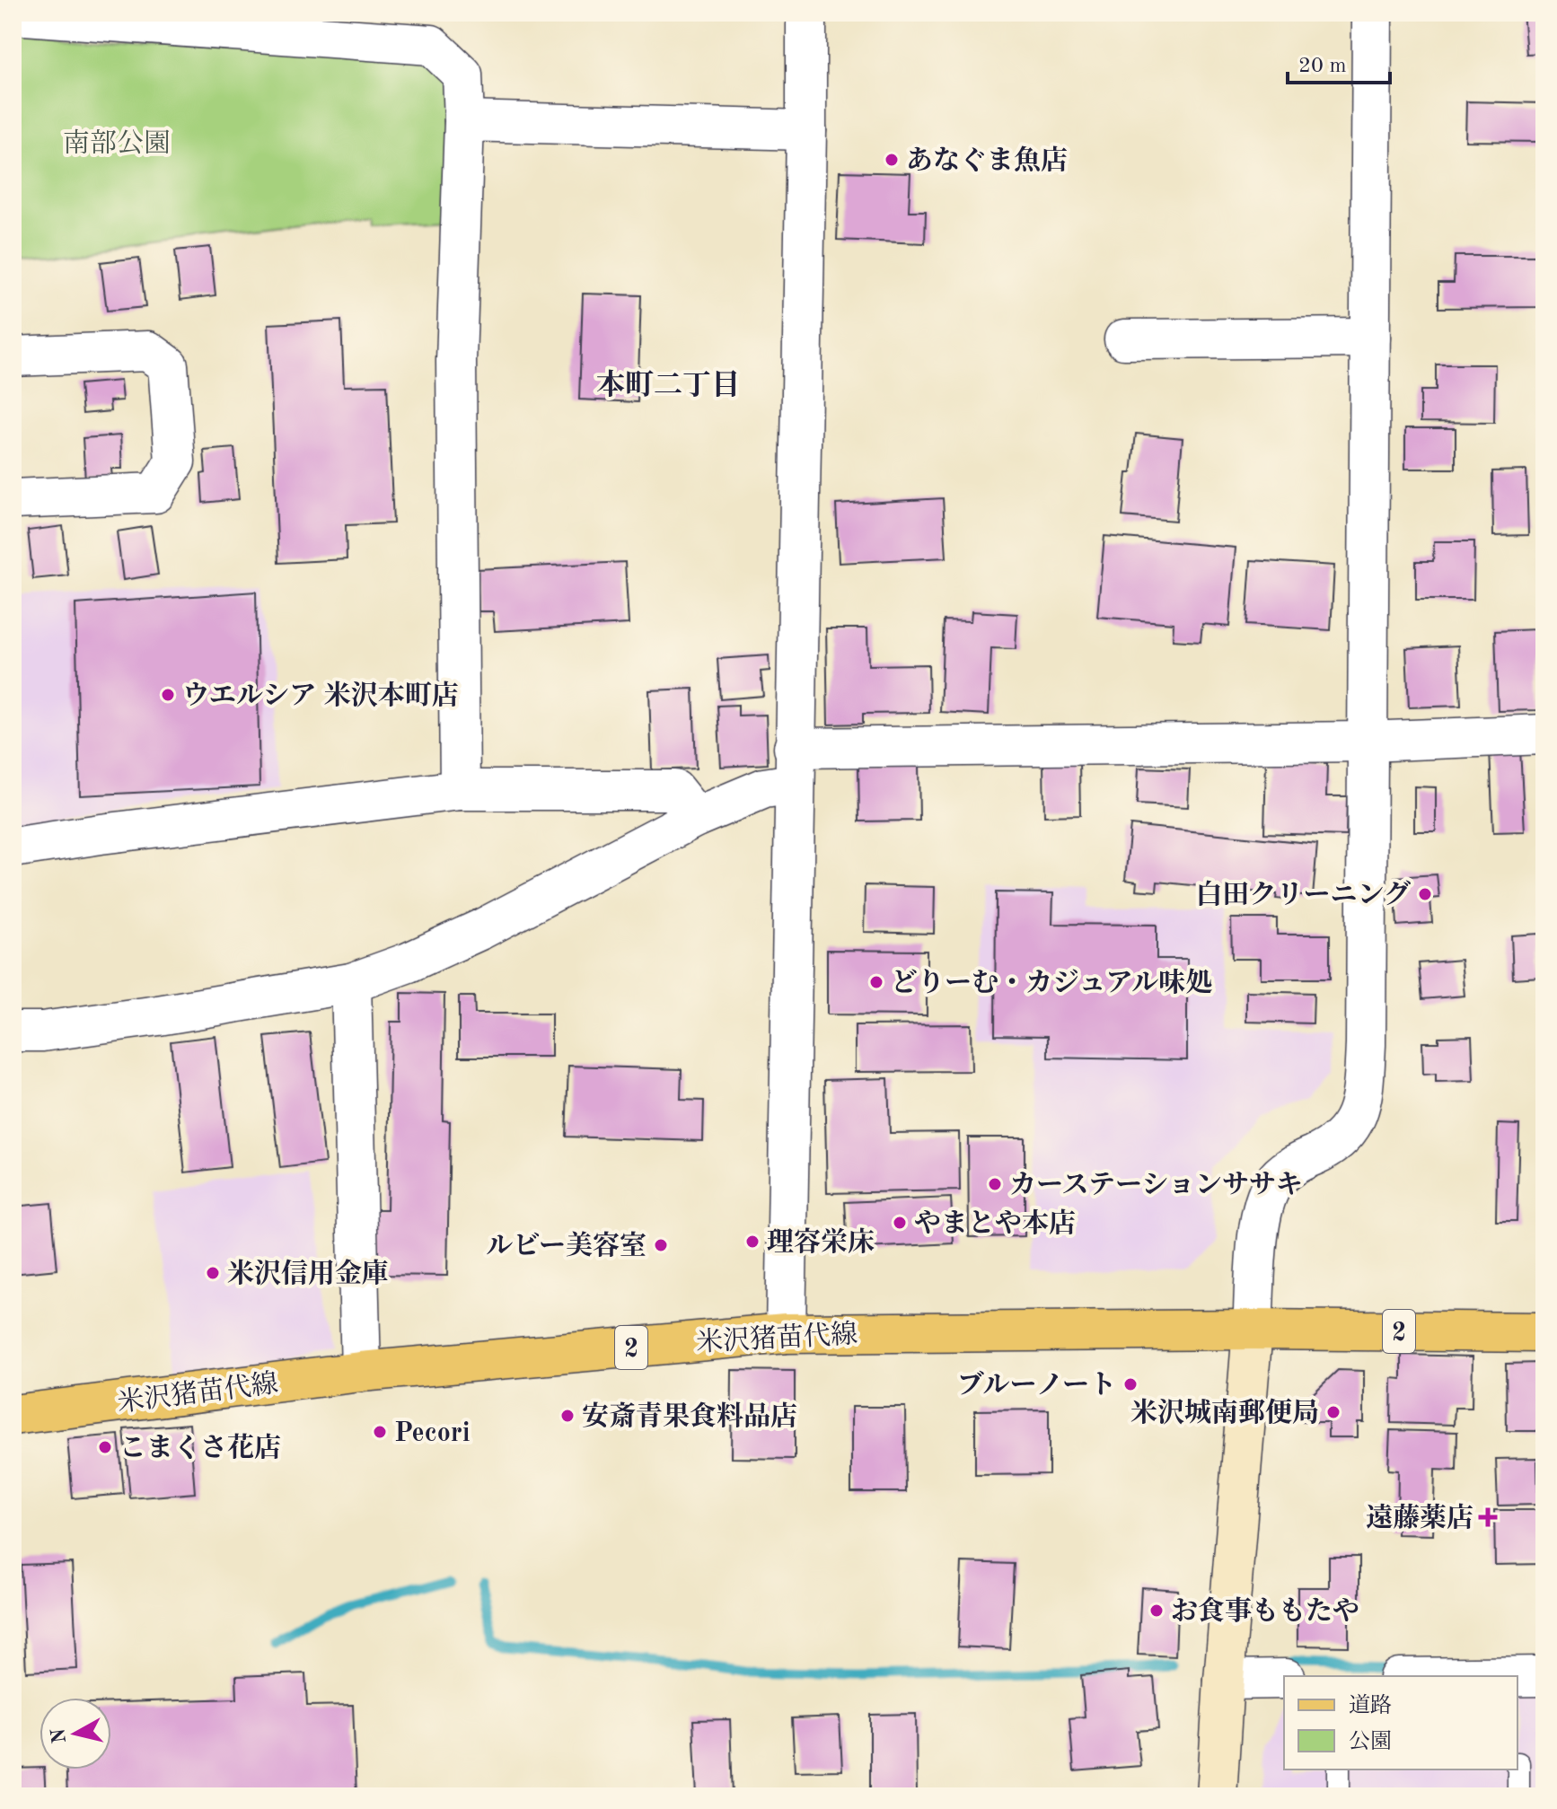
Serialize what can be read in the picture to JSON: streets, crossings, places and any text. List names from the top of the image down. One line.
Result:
{"streets":{"main road":["2","米沢猪苗代線"]},"districts":["本町二丁目"],"parks":["南部公園"],"places":{"other":["あなぐま魚店","ウエルシア 米沢本町店","白田クリーニング","どりーむ・カジュアル味処","カーステーションササキ","やまとや本店","理容栄床","ルビー美容室","米沢信用金庫","ブルーノート","米沢城南郵便局","安斎青果食料品店","Pecori","こまくさ花店","お食事ももたや"],"health":["遠藤薬店"]},"legend":["道路","公園"],"scale_bar":"20 m","north":"left"}
